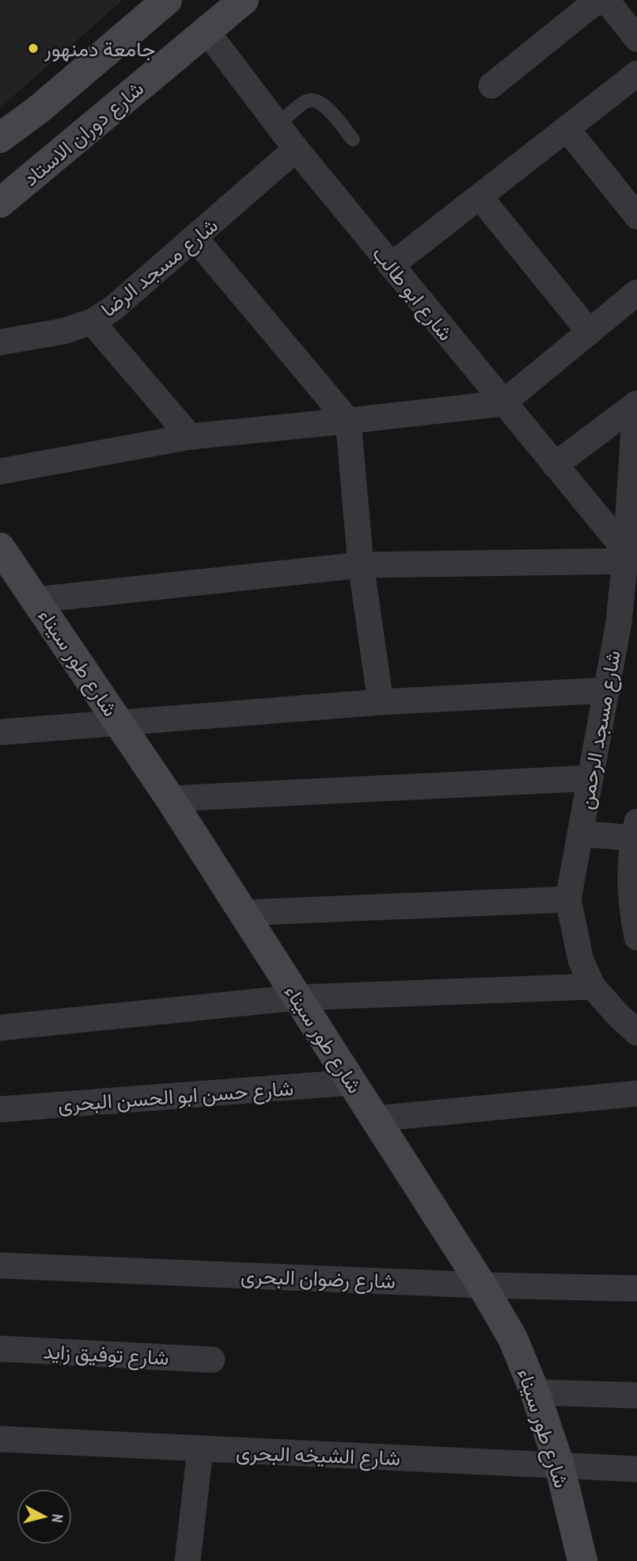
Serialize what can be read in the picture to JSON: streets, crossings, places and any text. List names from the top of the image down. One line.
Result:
{"streets":{"street":["شارع دوران الاستاد","شارع مسجد الرضا","شارع ابو طالب","شارع طور سيناء","شارع مسجد الرحمن","شارع حسن ابو الحسن البحرى","شارع رضوان البحرى","شارع توفيق زايد","شارع الشيخه البحرى"]},"crossings":[["شارع دوران الاستاد","شارع ابو طالب"],["شارع مسجد الرضا","شارع ابو طالب"],["شارع ابو طالب","شارع مسجد الرحمن"],["شارع طور سيناء","شارع حسن ابو الحسن البحرى"],["شارع طور سيناء","شارع رضوان البحرى"],["شارع طور سيناء","شارع الشيخه البحرى"]],"places":["جامعة دمنهور"],"north":"right"}
